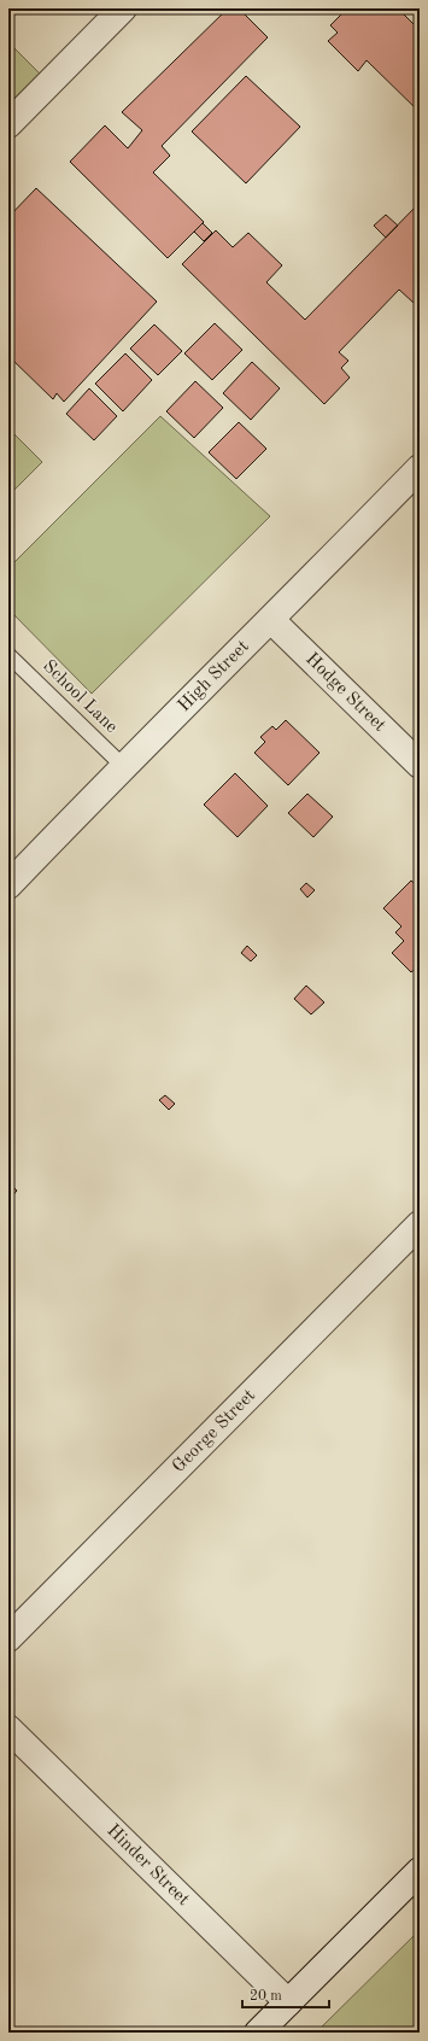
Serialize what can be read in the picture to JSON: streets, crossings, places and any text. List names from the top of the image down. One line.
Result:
{"streets":{"street":["High Street","Hodge Street","George Street","Hinder Street"],"lane":["School Lane"]},"crossings":[["High Street","Hodge Street"],["High Street","School Lane"]],"scale_bar":"20 m"}
